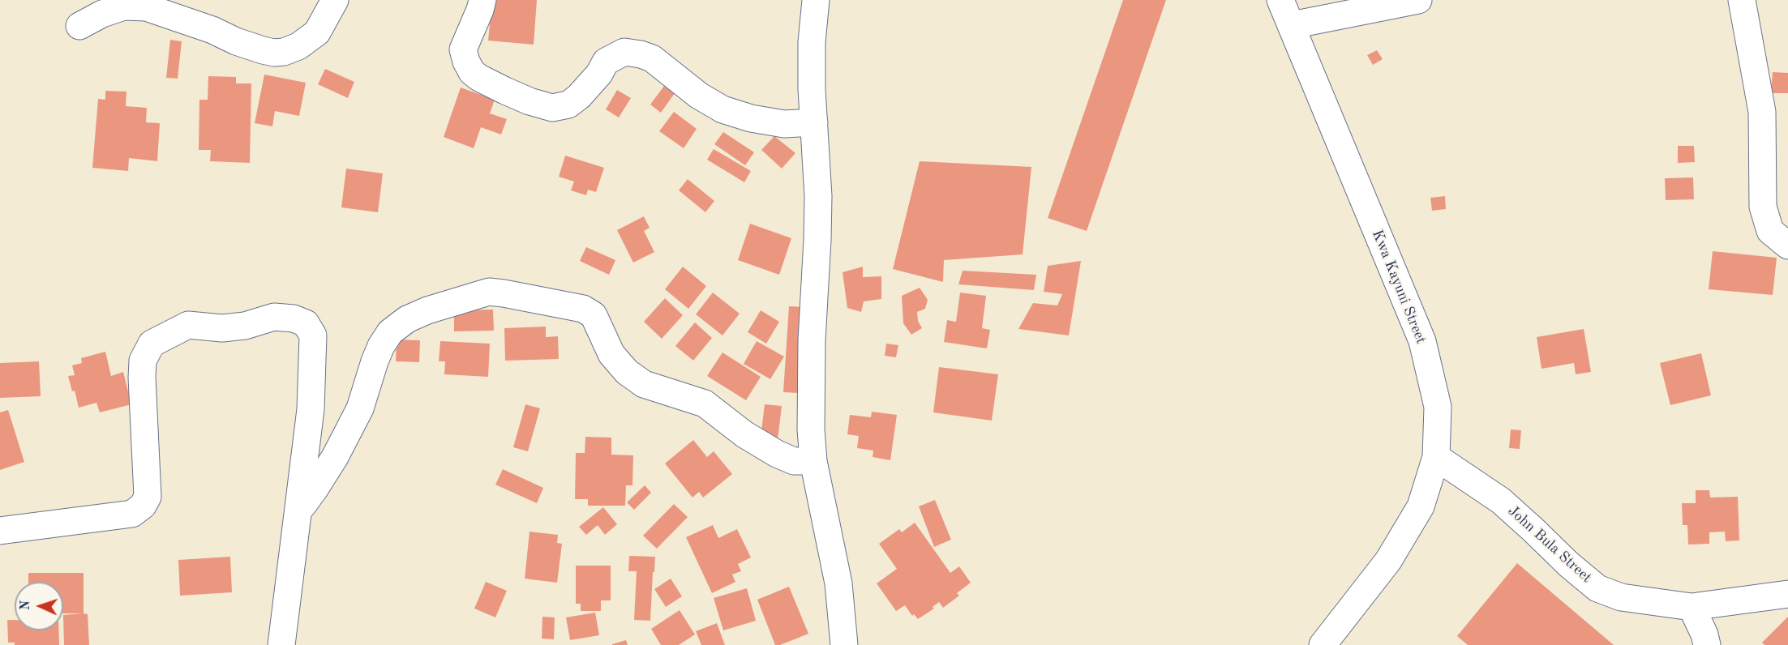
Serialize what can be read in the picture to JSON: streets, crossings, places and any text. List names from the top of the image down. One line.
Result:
{"streets":{"street":["Kwa Kayuni Street","John Bula Street"]},"crossings":[["Kwa Kayuni Street","John Bula Street"]],"north":"left"}
